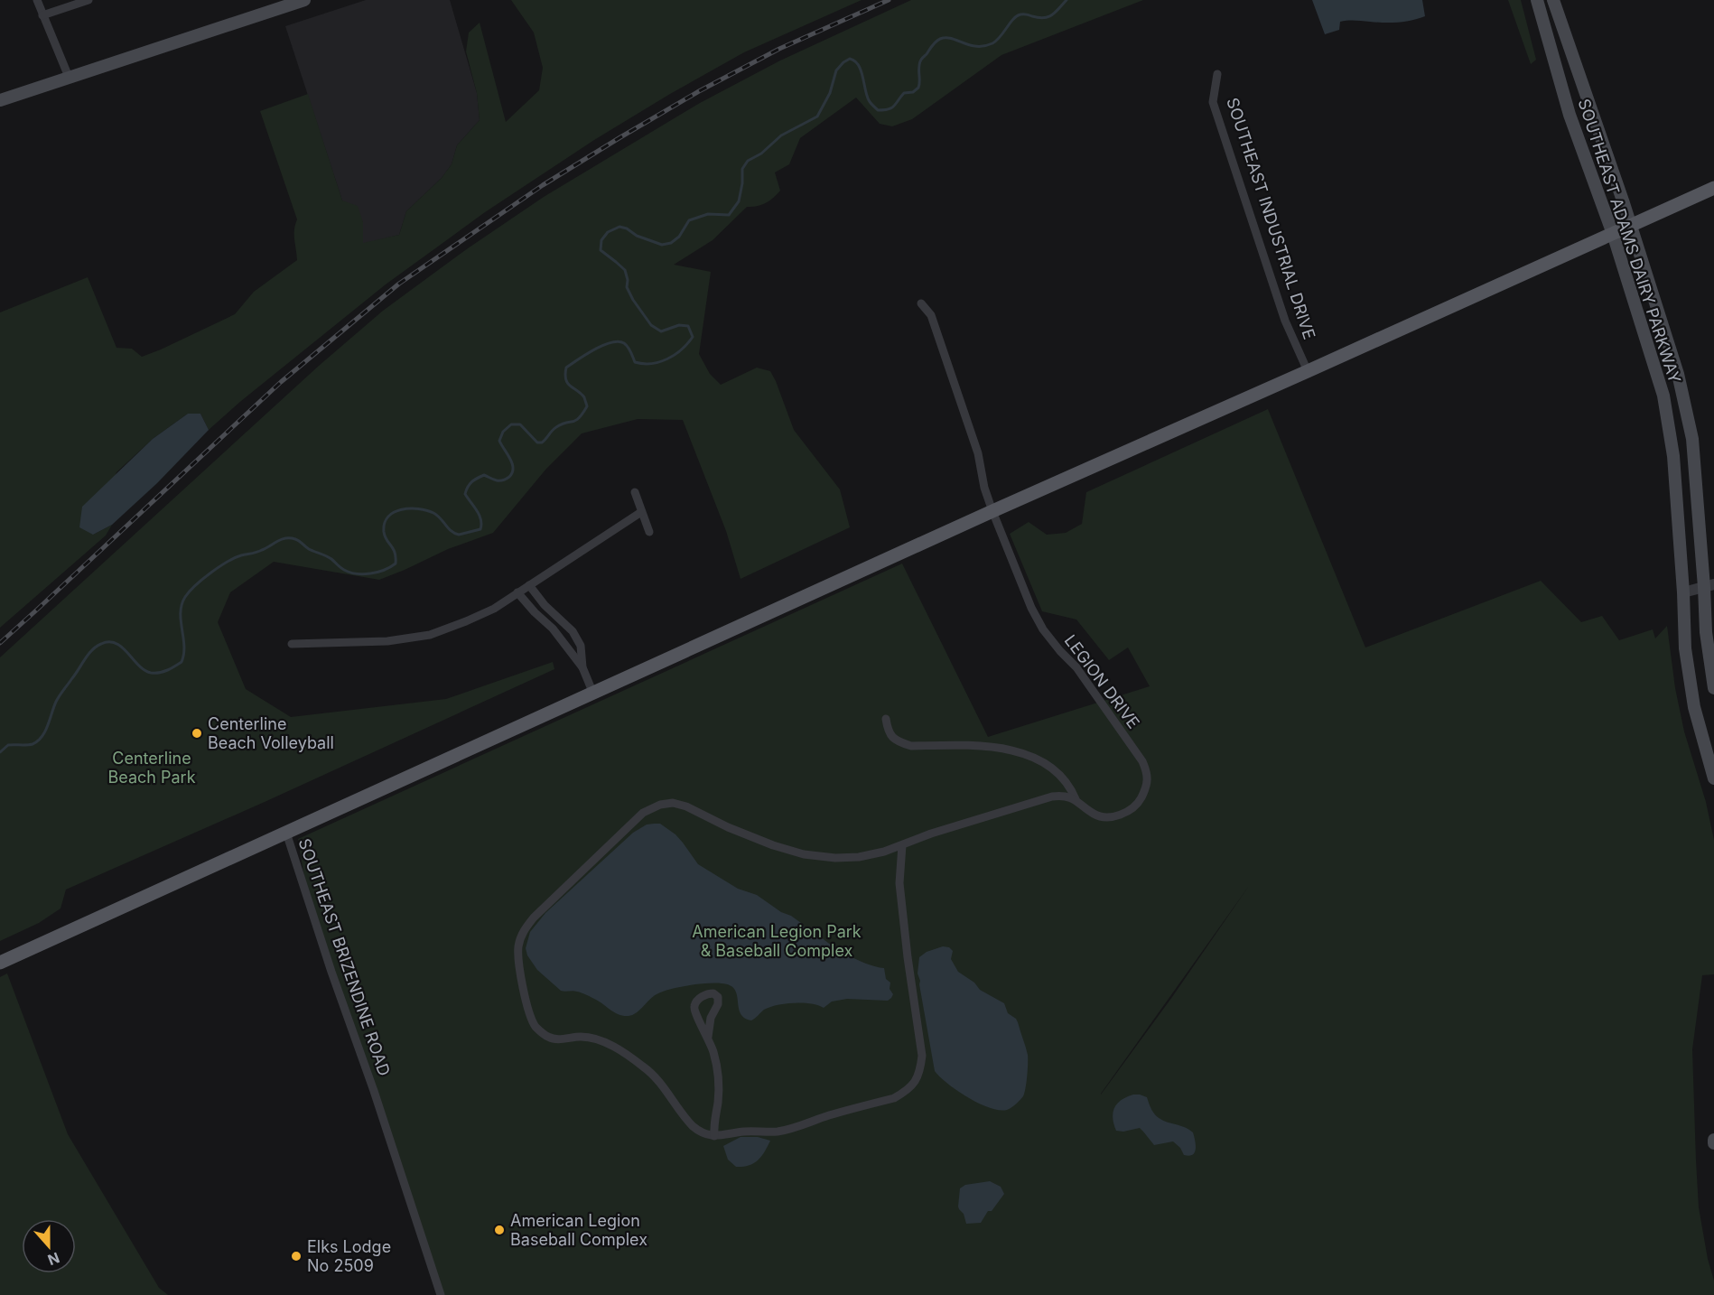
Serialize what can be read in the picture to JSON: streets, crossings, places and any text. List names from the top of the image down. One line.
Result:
{"streets":{"main road":["SOUTHEAST ADAMS DAIRY PARKWAY"],"street":["SOUTHEAST INDUSTRIAL DRIVE","LEGION DRIVE","SOUTHEAST BRIZENDINE ROAD"]},"parks":["Centerline Beach Park","American Legion Park & Baseball Complex"],"places":["Centerline Beach Volleyball","American Legion Baseball Complex","Elks Lodge No 2509"],"north":"bottom"}
